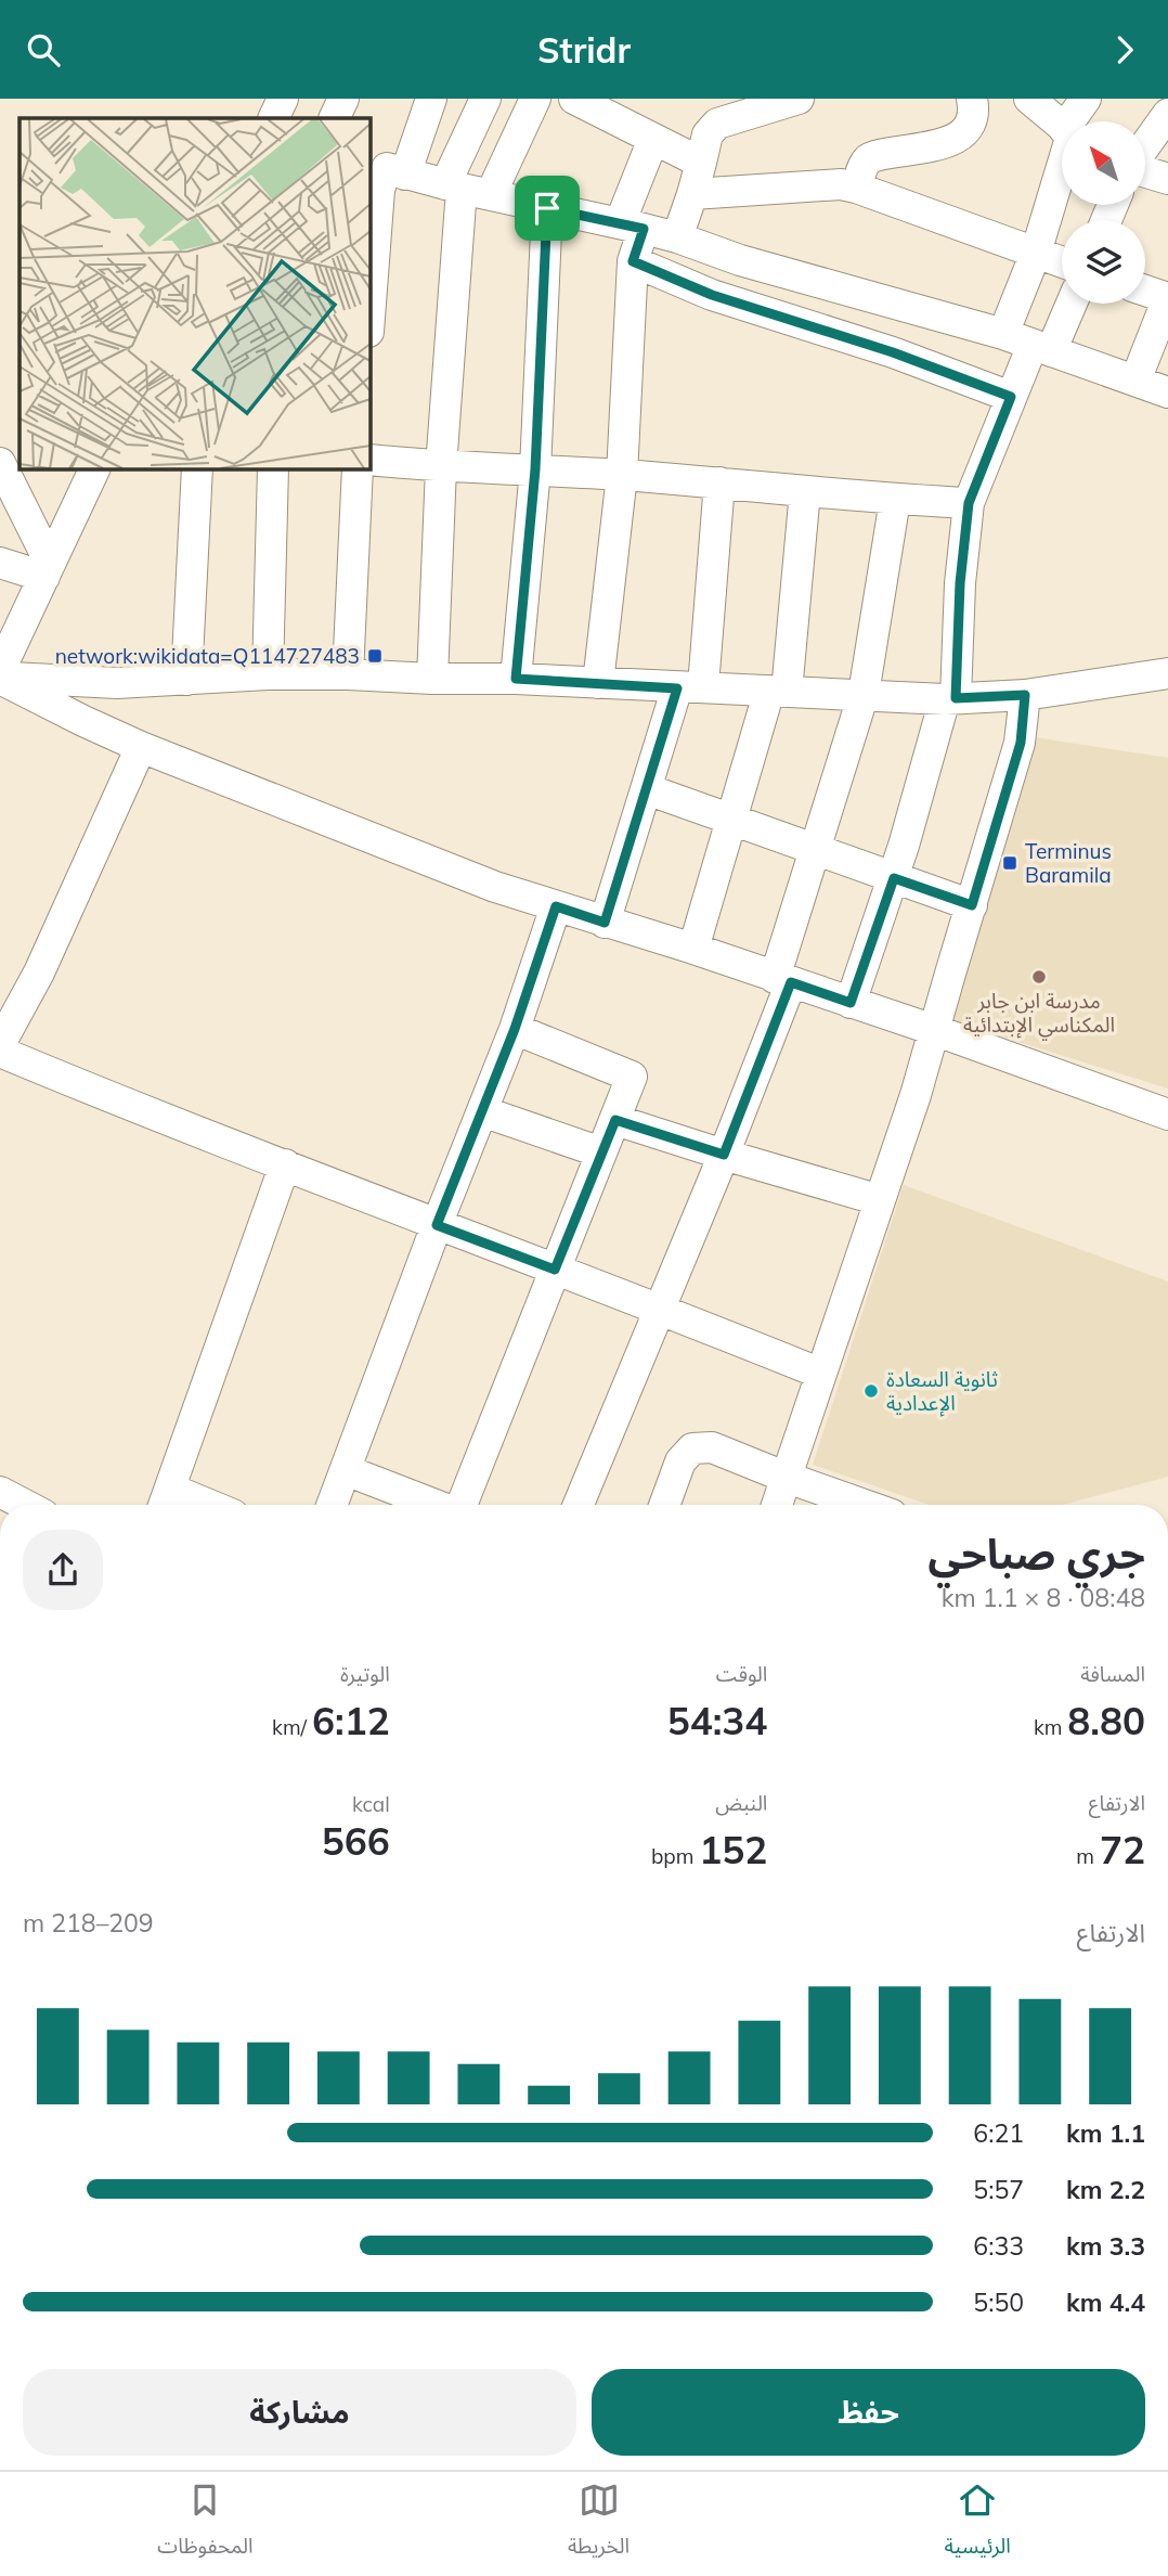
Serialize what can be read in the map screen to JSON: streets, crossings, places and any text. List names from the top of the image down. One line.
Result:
{"places":{"transit":["network:wikidata=Q114727483","Terminus Baramila"],"other":["مدرسة ابن جابر المكناسي الإبتدائية","ثانوية السعادة الإعدادية"]},"north":"top left","page":{"header":"Stridr","heading":["جري صباحي","08:48 · 8 × 1.1 km"],"stats":[["المسافة","8.80 km"],["الوقت","54:34"],["الوتيرة","6:12 /km"],["الارتفاع","72 m"],["النبض","152 bpm"],["kcal","566"]],"chart":["الارتفاع","209–218 m"],"list":[{"name":"1.1 km","note":"6:21"},{"name":"2.2 km","note":"5:57"},{"name":"3.3 km","note":"6:33"},{"name":"4.4 km","note":"5:50"}],"buttons":["حفظ","مشاركة"],"tabs":["الرئيسية","الخريطة","المحفوظات"]}}
